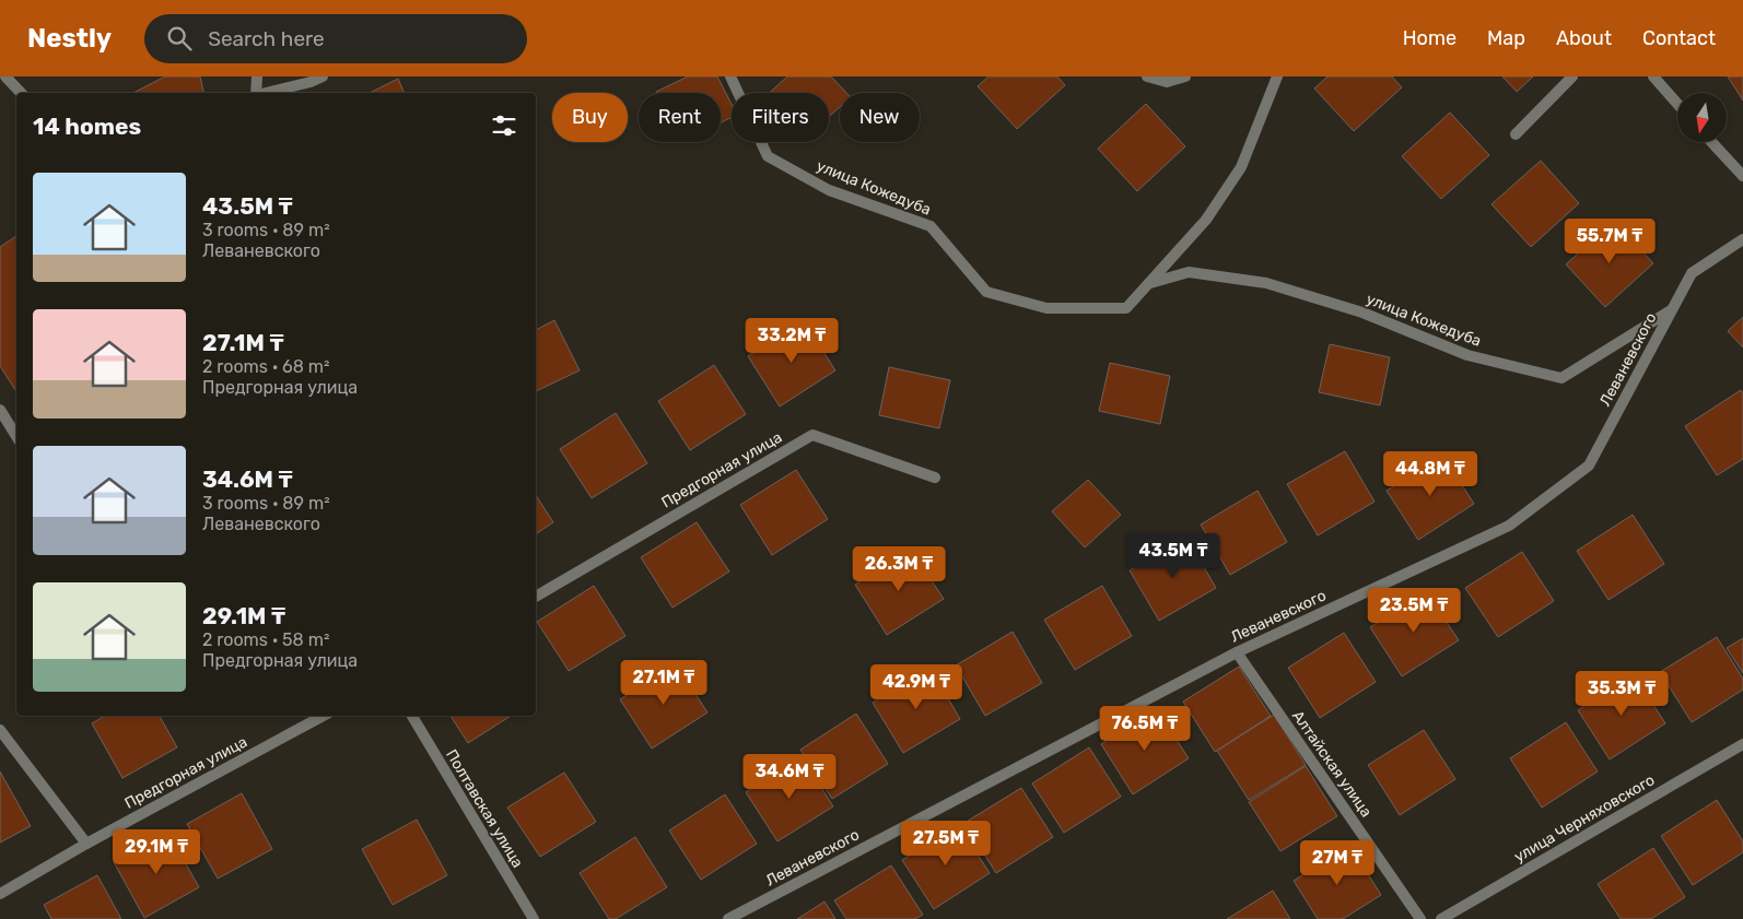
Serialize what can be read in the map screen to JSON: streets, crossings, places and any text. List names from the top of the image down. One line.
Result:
{"streets":{"street":["улица Кожедуба","Леваневского","Предгорная улица","Алтайская улица","Полтавская улица","улица Черняховского"]},"crossings":[["улица Кожедуба","Леваневского"],["Леваневского","Алтайская улица"]],"north":"bottom","page":{"header":"Nestly","search":"Search here","nav":["Home","Map","About","Contact"],"chip":["Buy","Rent","Filters","New"],"heading":"14 homes","list":[{"name":"43.5M ₸","note":"3 rooms · 89 m² · Леваневского"},{"name":"27.1M ₸","note":"2 rooms · 68 m² · Предгорная улица"},{"name":"34.6M ₸","note":"3 rooms · 89 m² · Леваневского"},{"name":"29.1M ₸","note":"2 rooms · 58 m² · Предгорная улица"}],"price":["55.7M ₸","33.2M ₸","44.8M ₸","43.5M ₸","26.3M ₸","23.5M ₸","27.1M ₸","42.9M ₸","35.3M ₸","76.5M ₸","34.6M ₸","27.5M ₸","29.1M ₸","27M ₸"]}}
